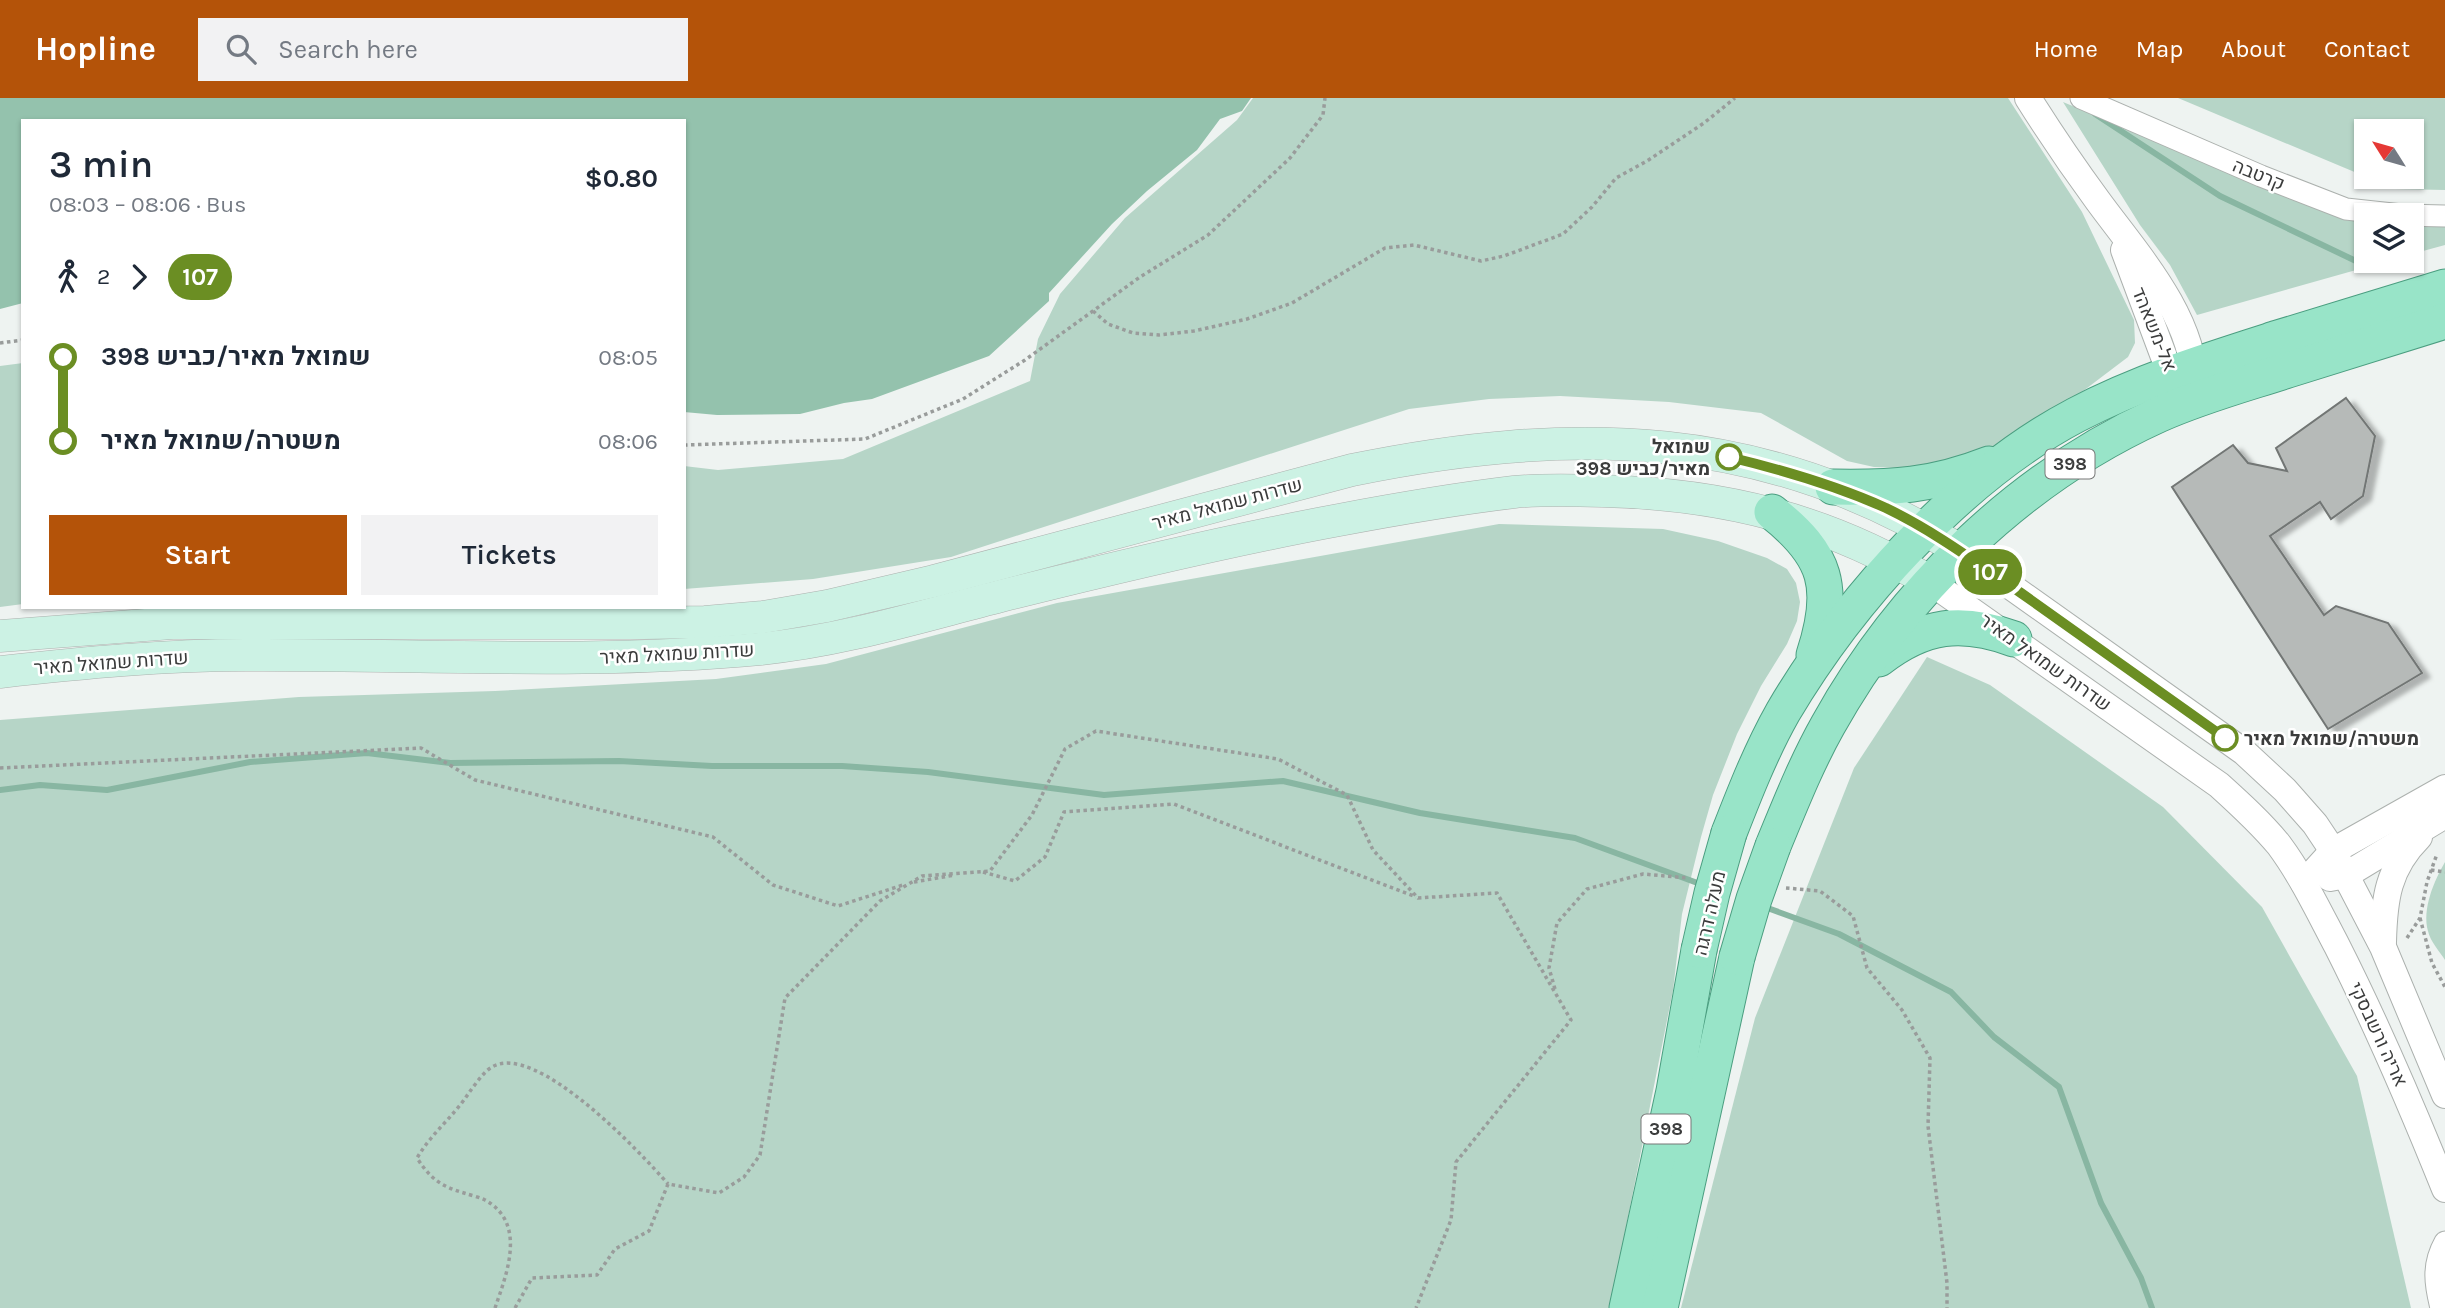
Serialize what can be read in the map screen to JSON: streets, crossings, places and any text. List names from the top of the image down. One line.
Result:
{"streets":{"main road":["398","שדרות שמואל מאיר","מעלה דרגה"],"street":["קרטבה","אל-משאהד","אריה ורשבסקי"]},"crossings":[["אל-משאהד","398"],["398","שדרות שמואל מאיר"],["398","מעלה דרגה"],["שדרות שמואל מאיר","מעלה דרגה"],["שדרות שמואל מאיר","אריה ורשבסקי"]],"places":["שמואל מאיר/כביש 398","משטרה/שמואל מאיר"],"lines":["bus line 107"],"north":"top left","page":{"header":"Hopline","search":"Search here","nav":["Home","Map","About","Contact"],"on_map":"107","heading":["3 min","08:03 – 08:06 · Bus","$0.80"],"legs":["2","107"],"list":[{"name":"שמואל מאיר/כביש 398","value":"08:05"},{"name":"משטרה/שמואל מאיר","value":"08:06"}],"buttons":["Start","Tickets"]}}
